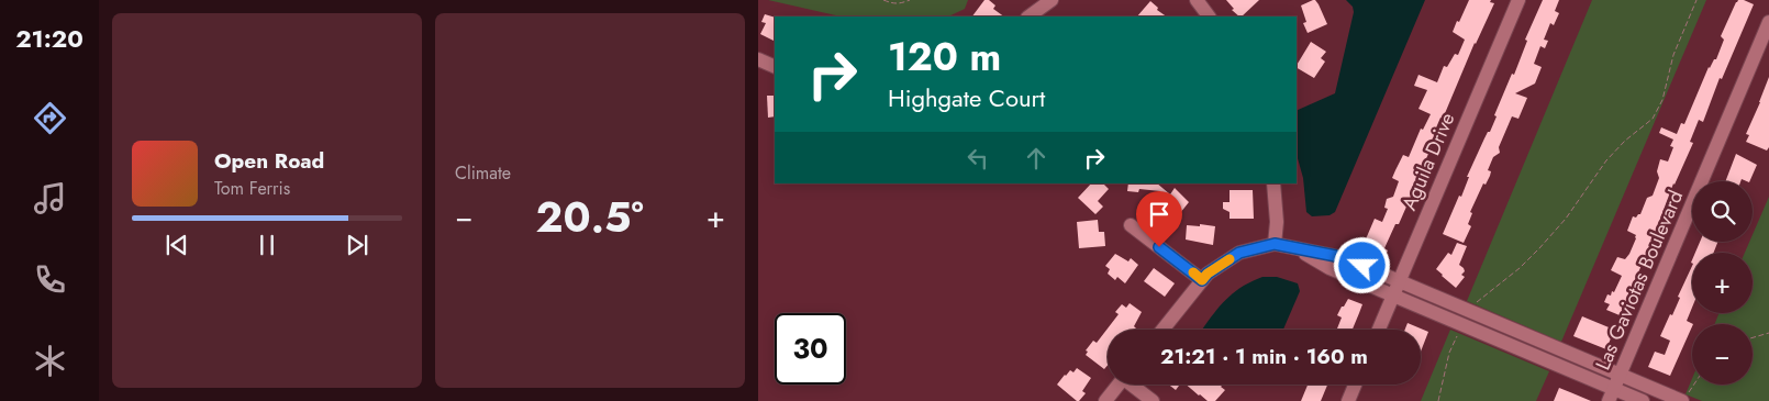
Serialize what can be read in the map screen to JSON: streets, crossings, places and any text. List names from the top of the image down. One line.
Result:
{"streets":{"street":["Aguila Drive","Las Gaviotas Boulevard"]},"page":{"tabs":"21:20","tile":"Climate","turn":["120 m","Highgate Court"],"song":["Open Road","Tom Ferris"],"map_buttons":["+","−"],"heat":["−","20.5°","+"],"limit":"30","trip":"21:21 · 1 min · 160 m"}}
